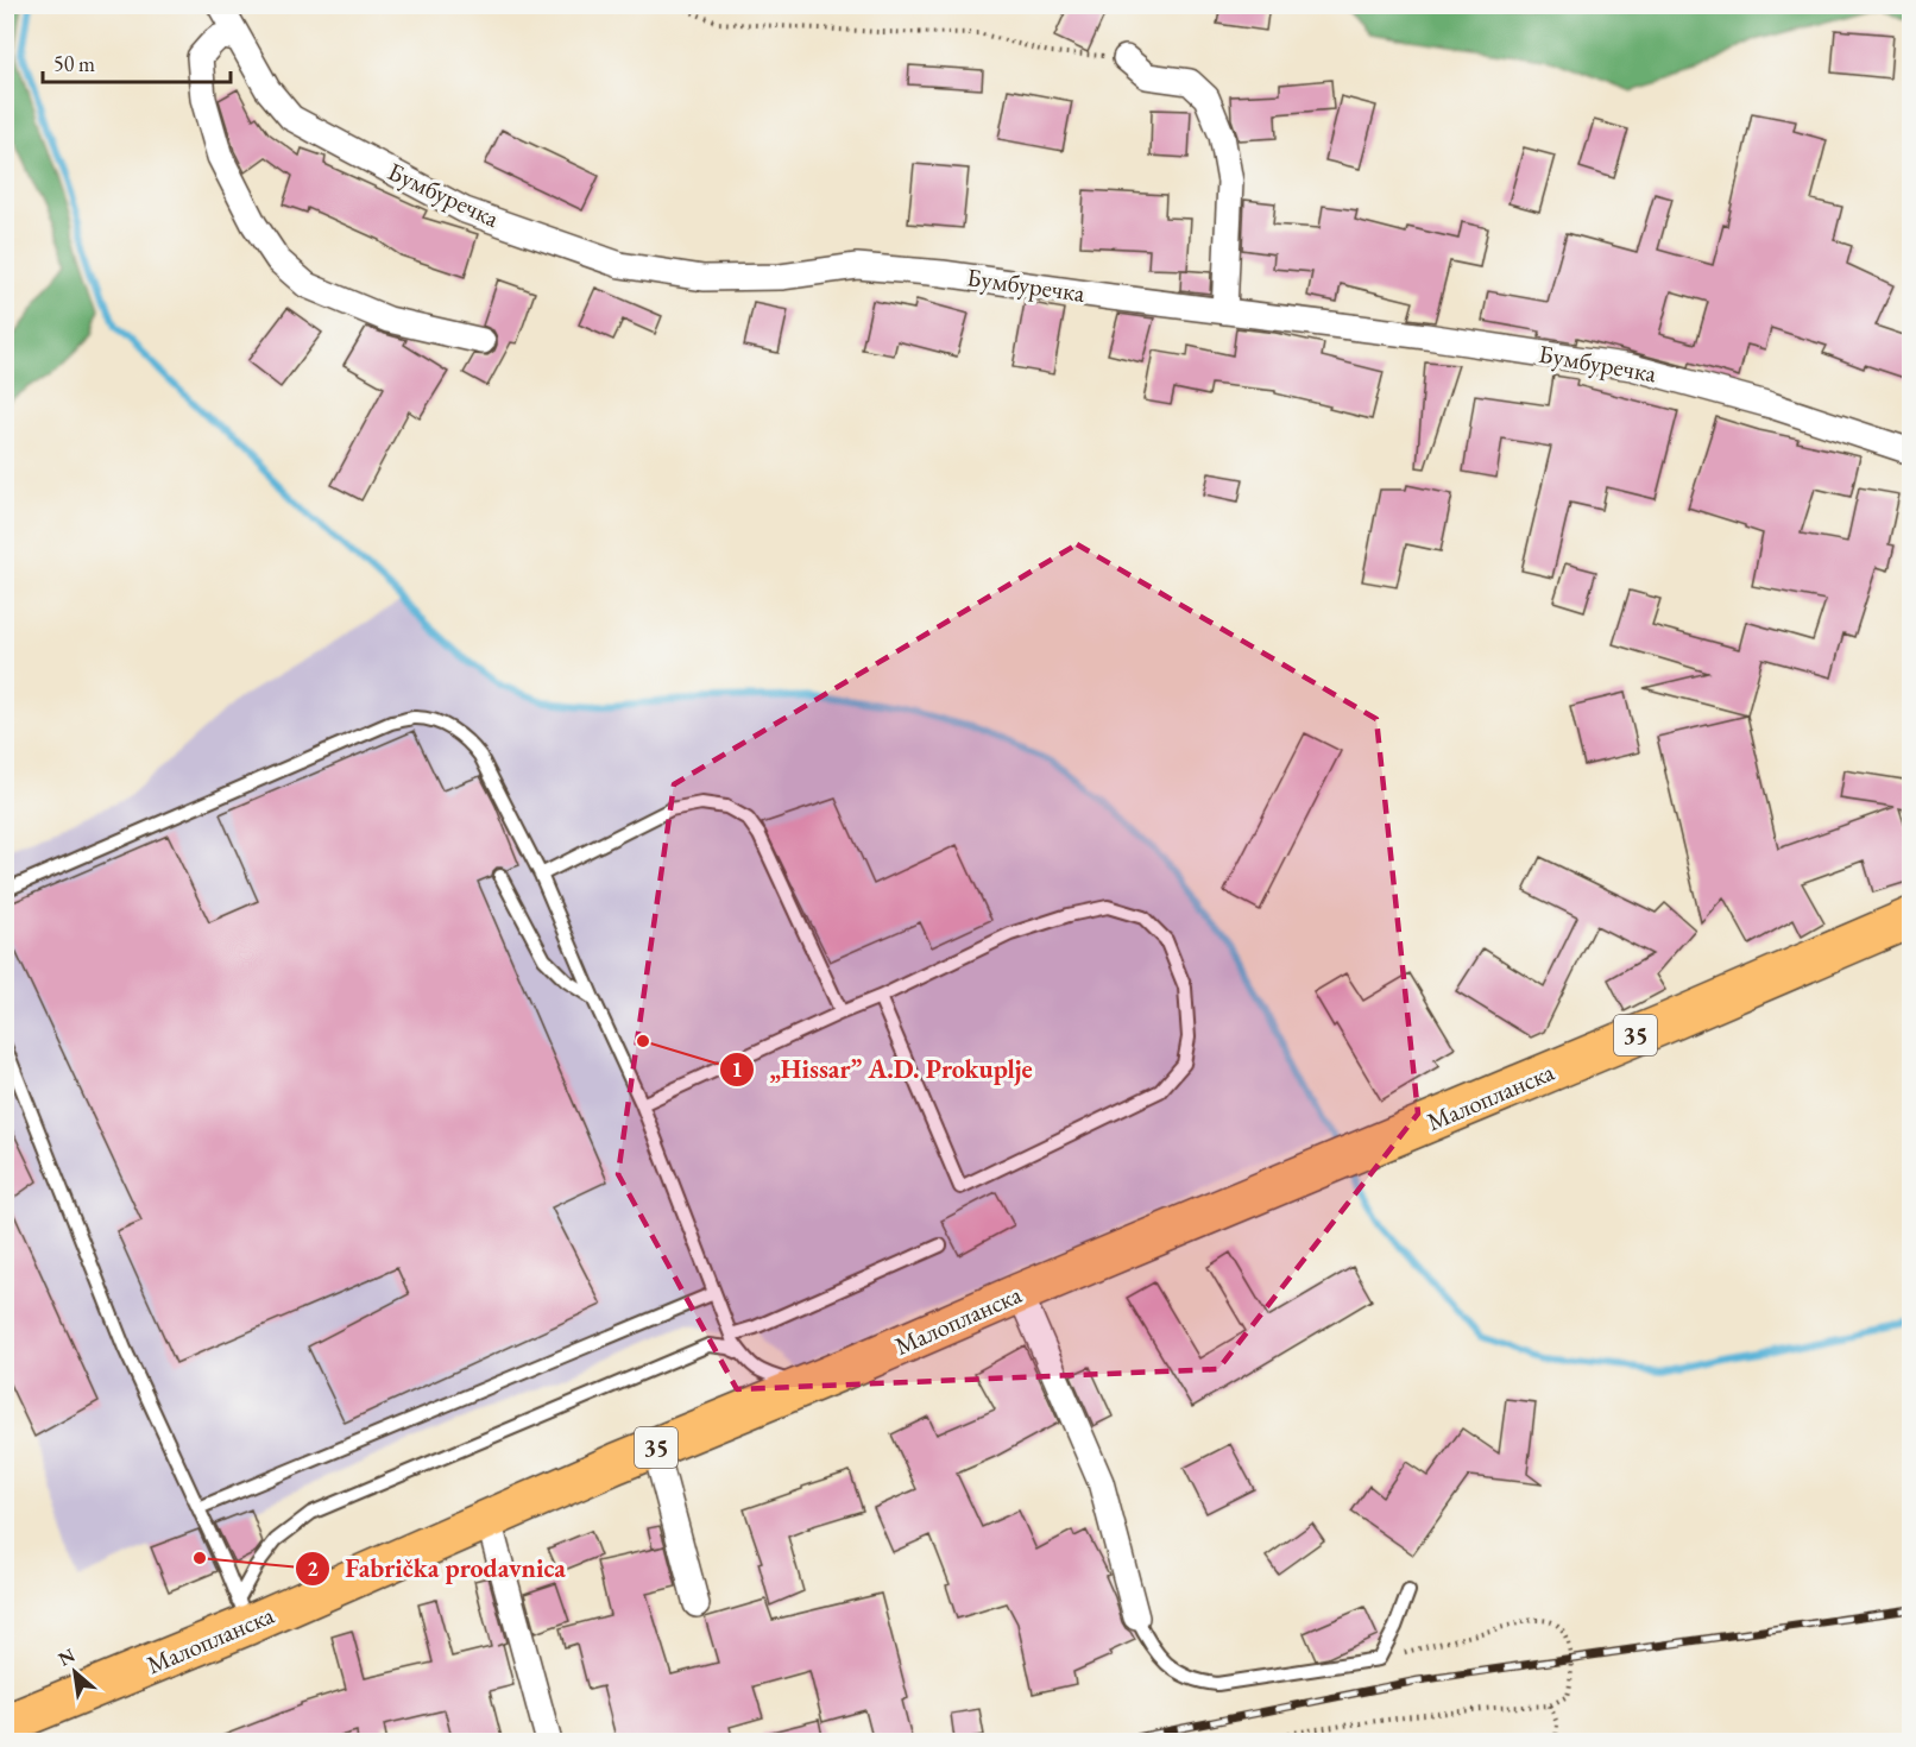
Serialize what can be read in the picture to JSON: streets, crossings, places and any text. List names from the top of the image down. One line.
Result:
{"streets":{"main road":["35","Малопланска"],"street":["Бумбуречка"]},"places":["„Hissar” A.D. Prokuplje","Fabrička prodavnica"],"scale_bar":"50 m","north":"top left"}
